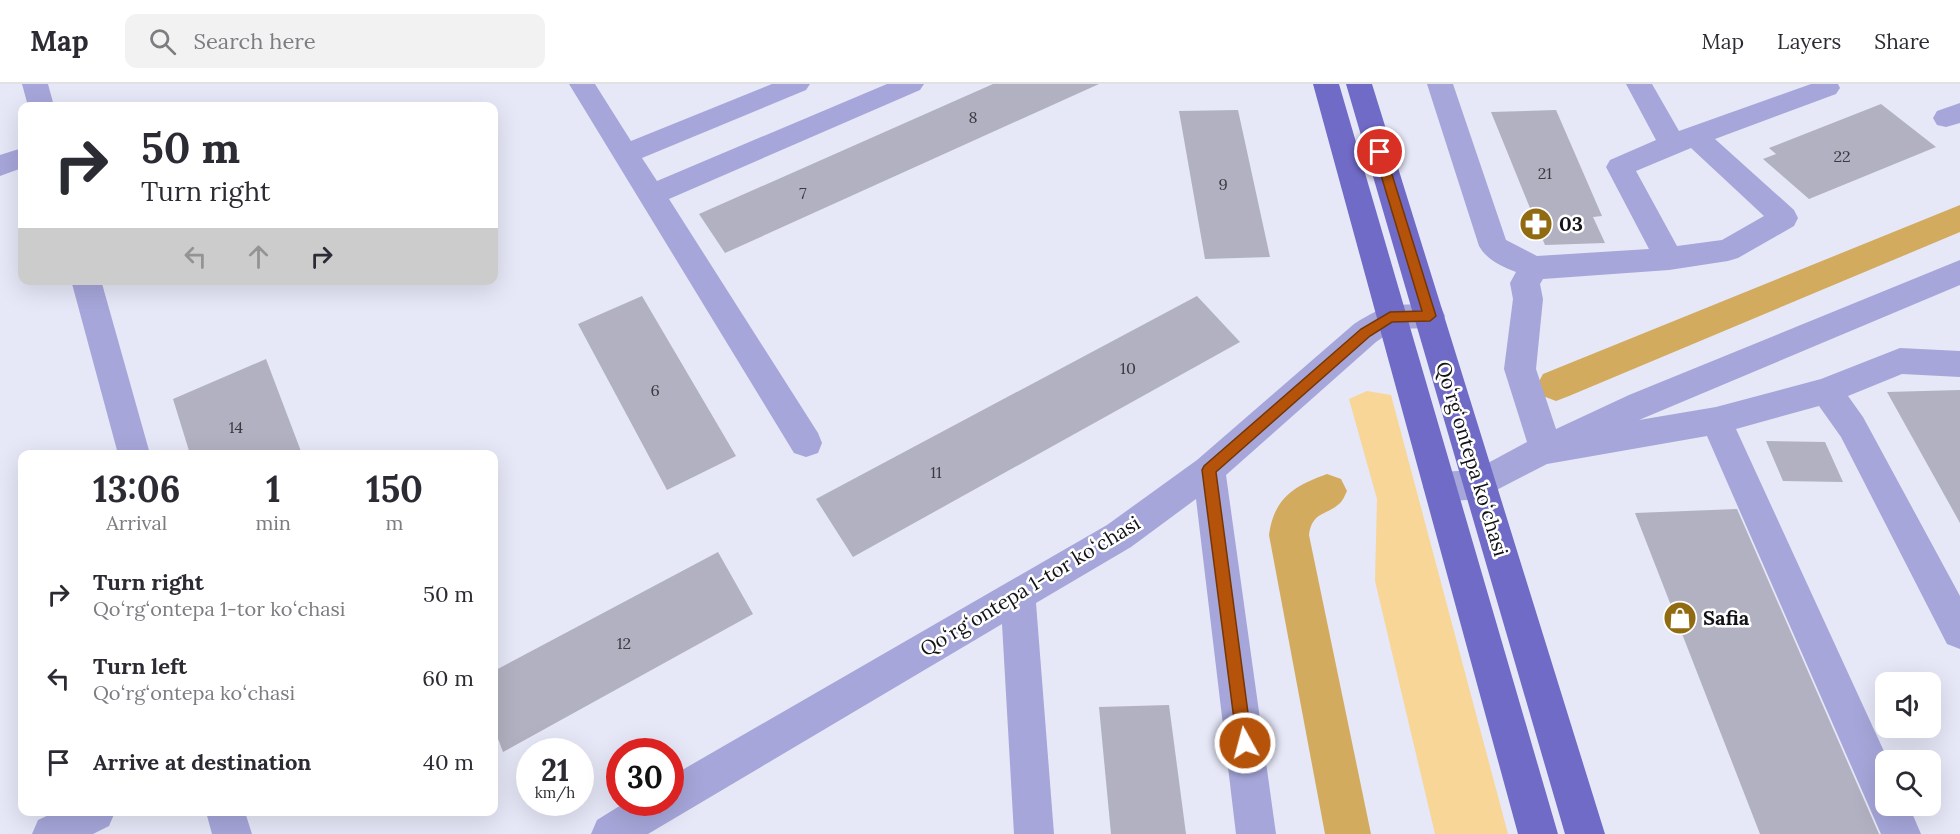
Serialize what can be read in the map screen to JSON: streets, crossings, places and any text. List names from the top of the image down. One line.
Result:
{"streets":{"main road":["Qoʻrgʻontepa koʻchasi"],"street":["Qoʻrgʻontepa 1-tor koʻchasi"]},"crossings":[["Qoʻrgʻontepa koʻchasi","Qoʻrgʻontepa 1-tor koʻchasi"]],"places":{"pharmacy":["03"],"shop":["Safia"]},"house_numbers":["8","22","21","9","7","10","6","14","11","12"],"page":{"header":"Map","search":"Search here","nav":["Map","Layers","Share"],"turn":["50 m","Turn right"],"eta":["13:06","Arrival","1","min","150","m"],"list":[{"name":"Turn right","note":"Qoʻrgʻontepa 1-tor koʻchasi","value":"50 m"},{"name":"Turn left","note":"Qoʻrgʻontepa koʻchasi","value":"60 m"},{"name":"Arrive at destination","value":"40 m"}],"speed":"21 km/h","limit":"30"}}
